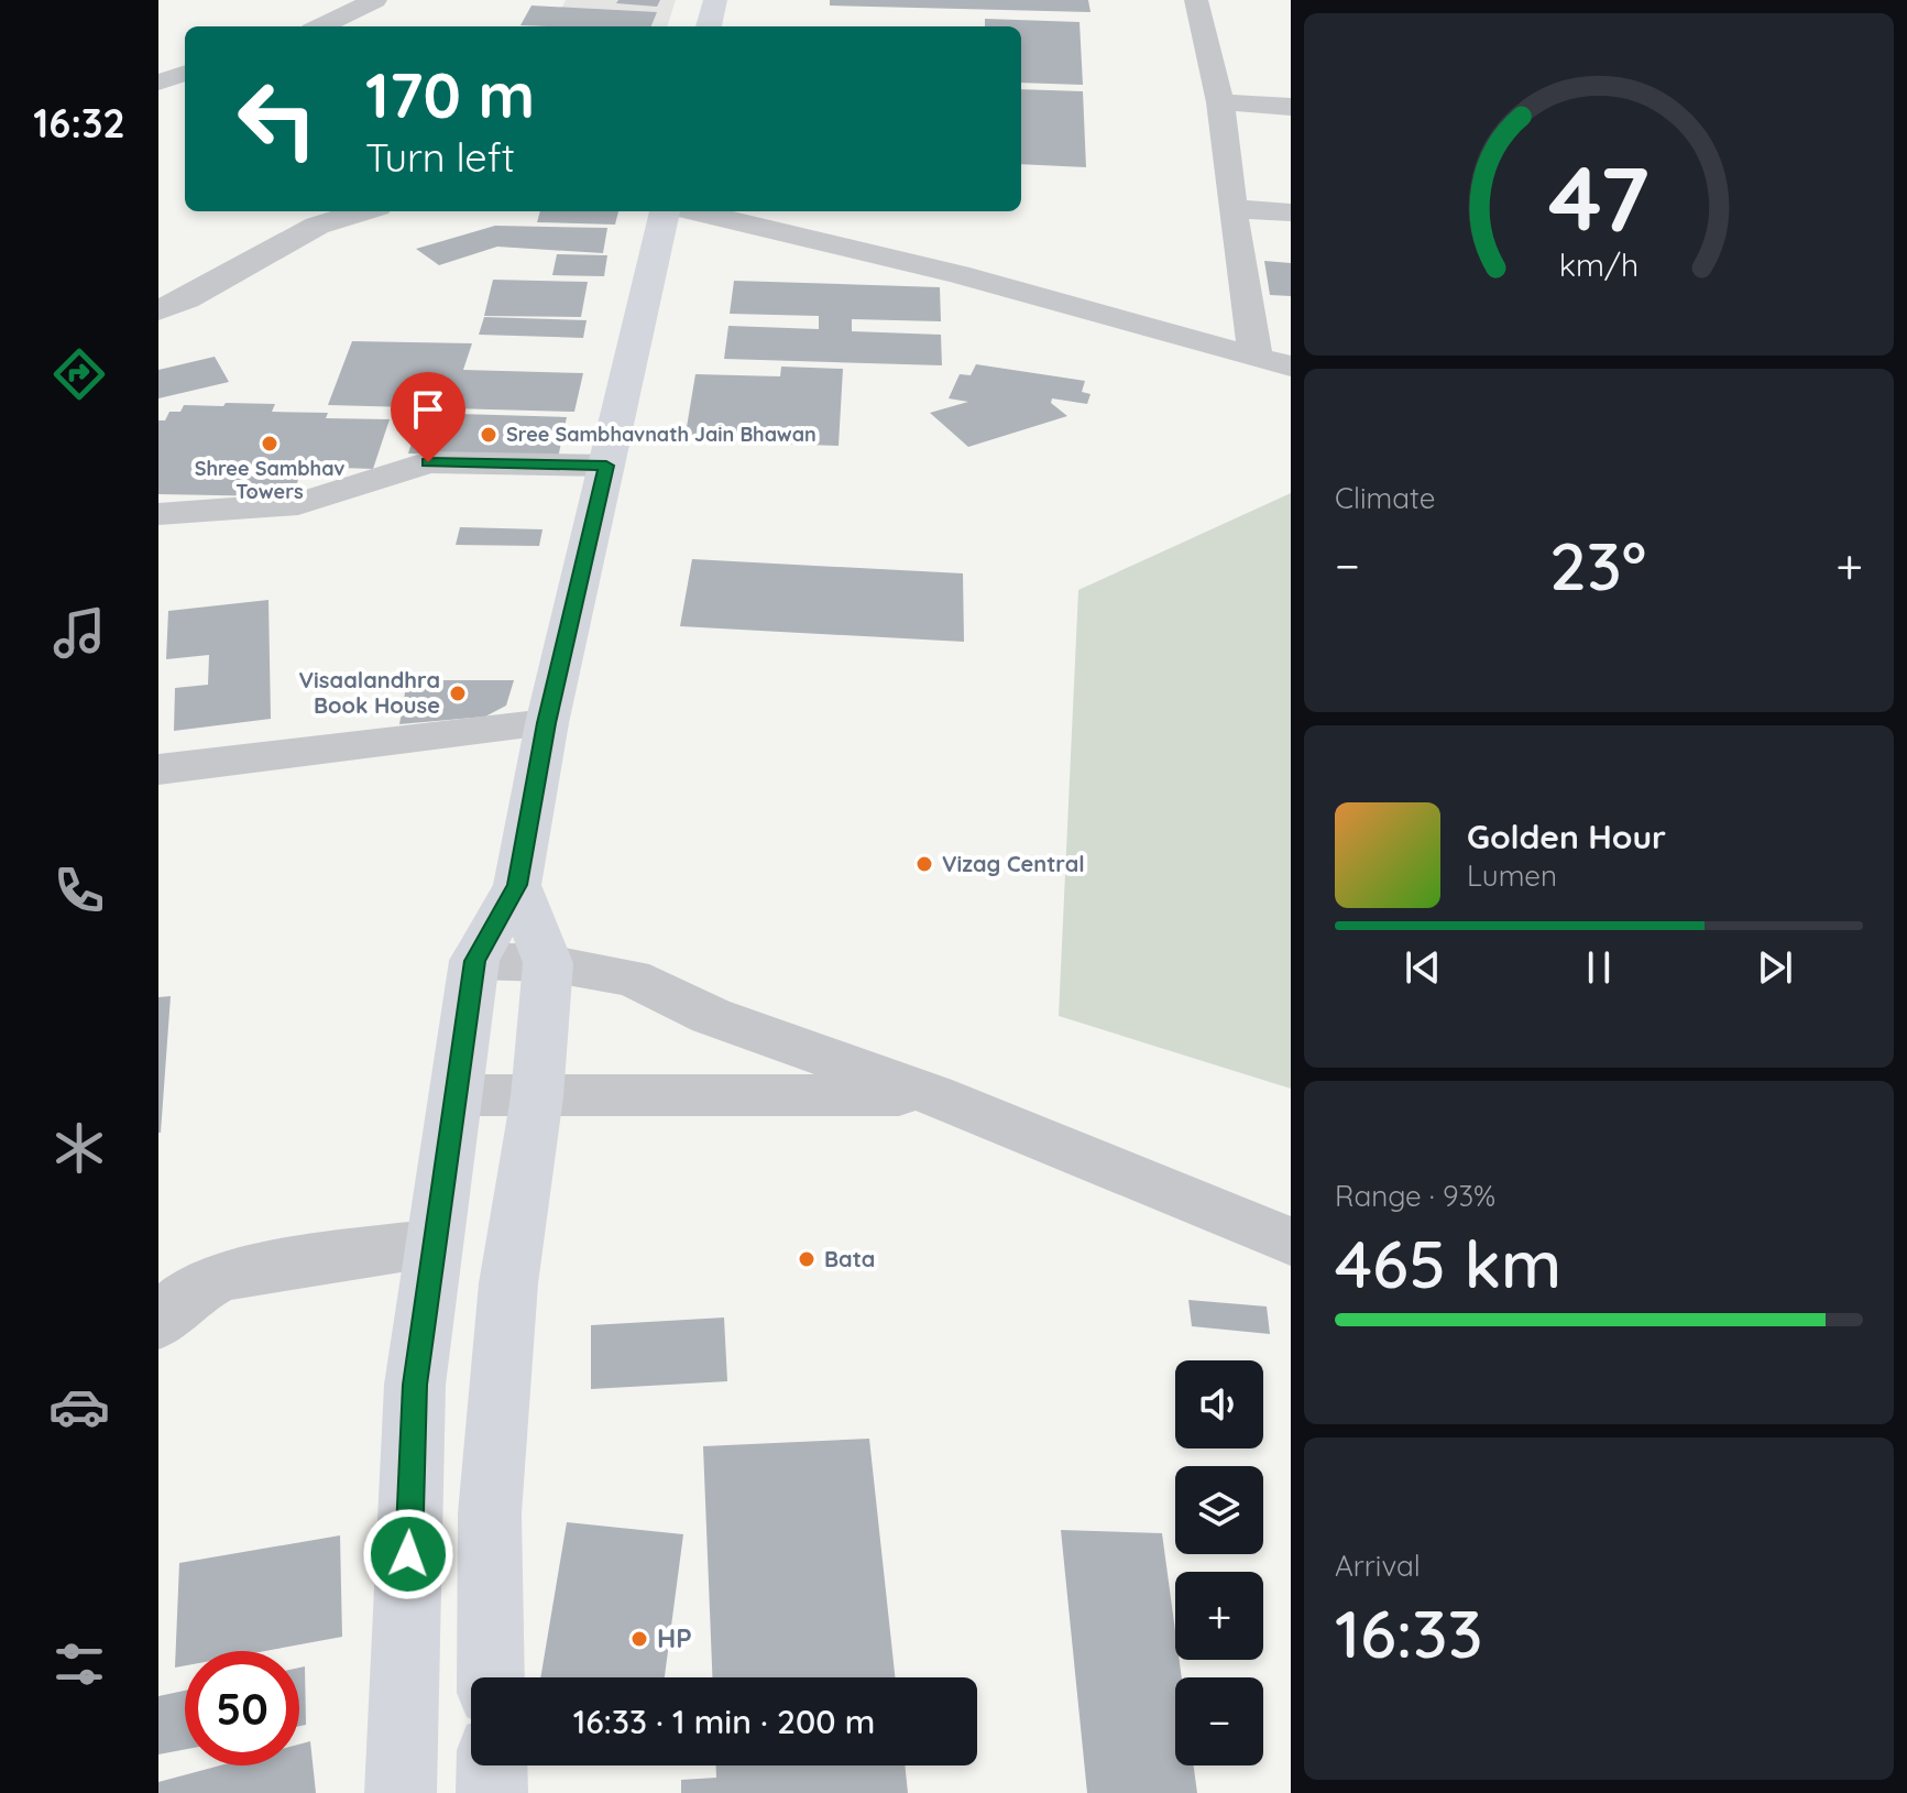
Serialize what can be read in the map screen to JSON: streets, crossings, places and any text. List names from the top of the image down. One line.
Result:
{"places":["Sree Sambhavnath Jain Bhawan","Shree Sambhav Towers","Visaalandhra Book House","Vizag Central","Bata","HP"],"page":{"tabs":"16:32","turn":["170 m","Turn left"],"tile":["Climate",["Range · 93%","465 km"],["Arrival","16:33"]],"heat":["−","23°","+"],"song":["Golden Hour","Lumen"],"map_buttons":["+","−"],"limit":"50","trip":"16:33 · 1 min · 200 m","gauge":["47","km/h"]}}
